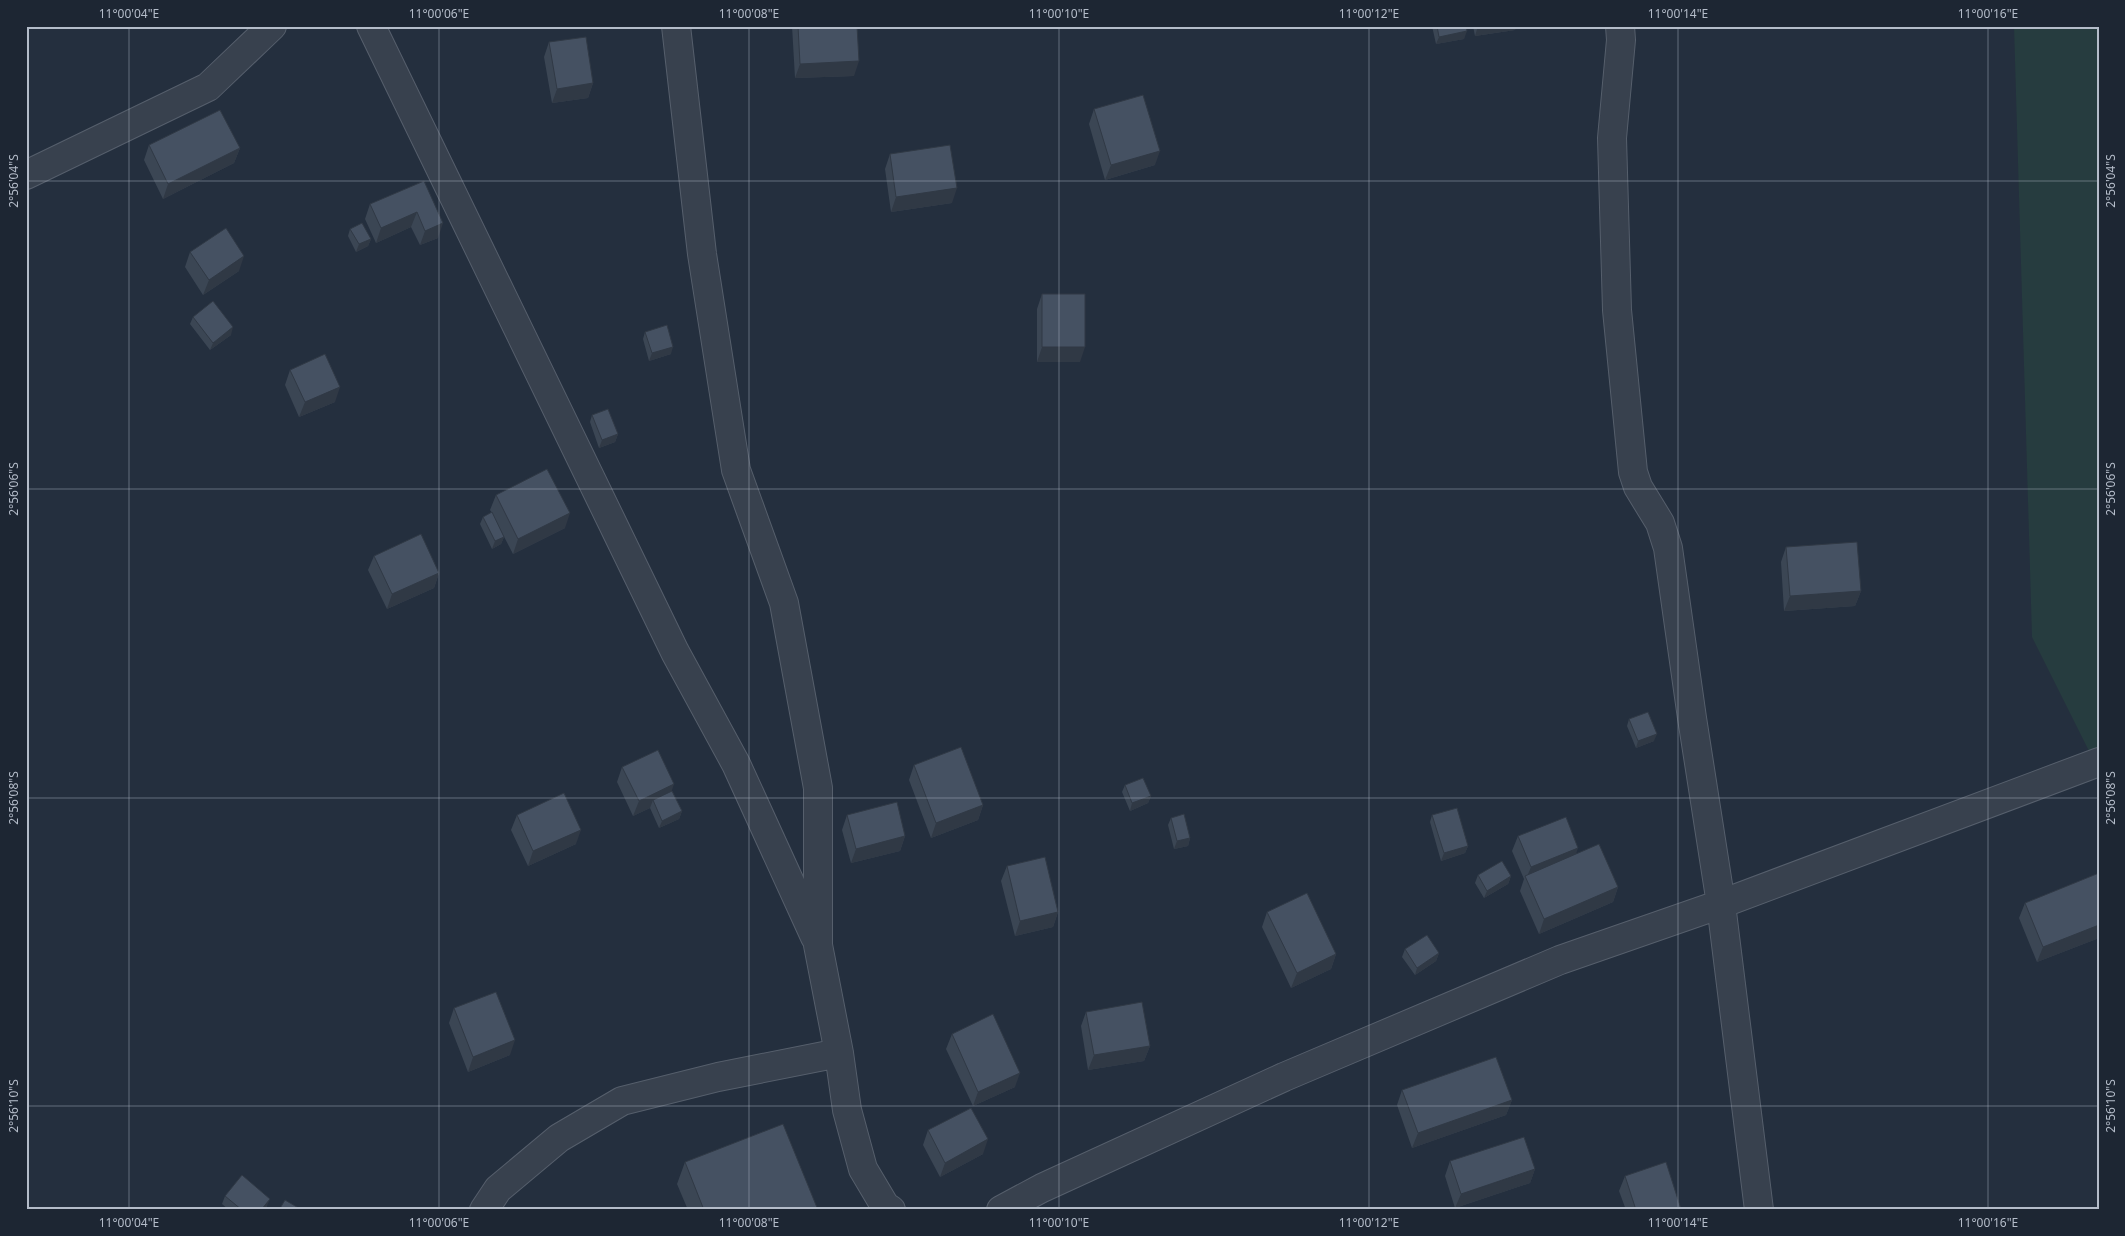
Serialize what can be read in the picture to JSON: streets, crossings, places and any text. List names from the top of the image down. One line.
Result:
{"coordinates":["11°00'04\"E","11°00'06\"E","11°00'08\"E","11°00'10\"E","11°00'12\"E","11°00'14\"E","11°00'16\"E","2°56'04\"S","2°56'06\"S","2°56'08\"S","2°56'10\"S"]}
